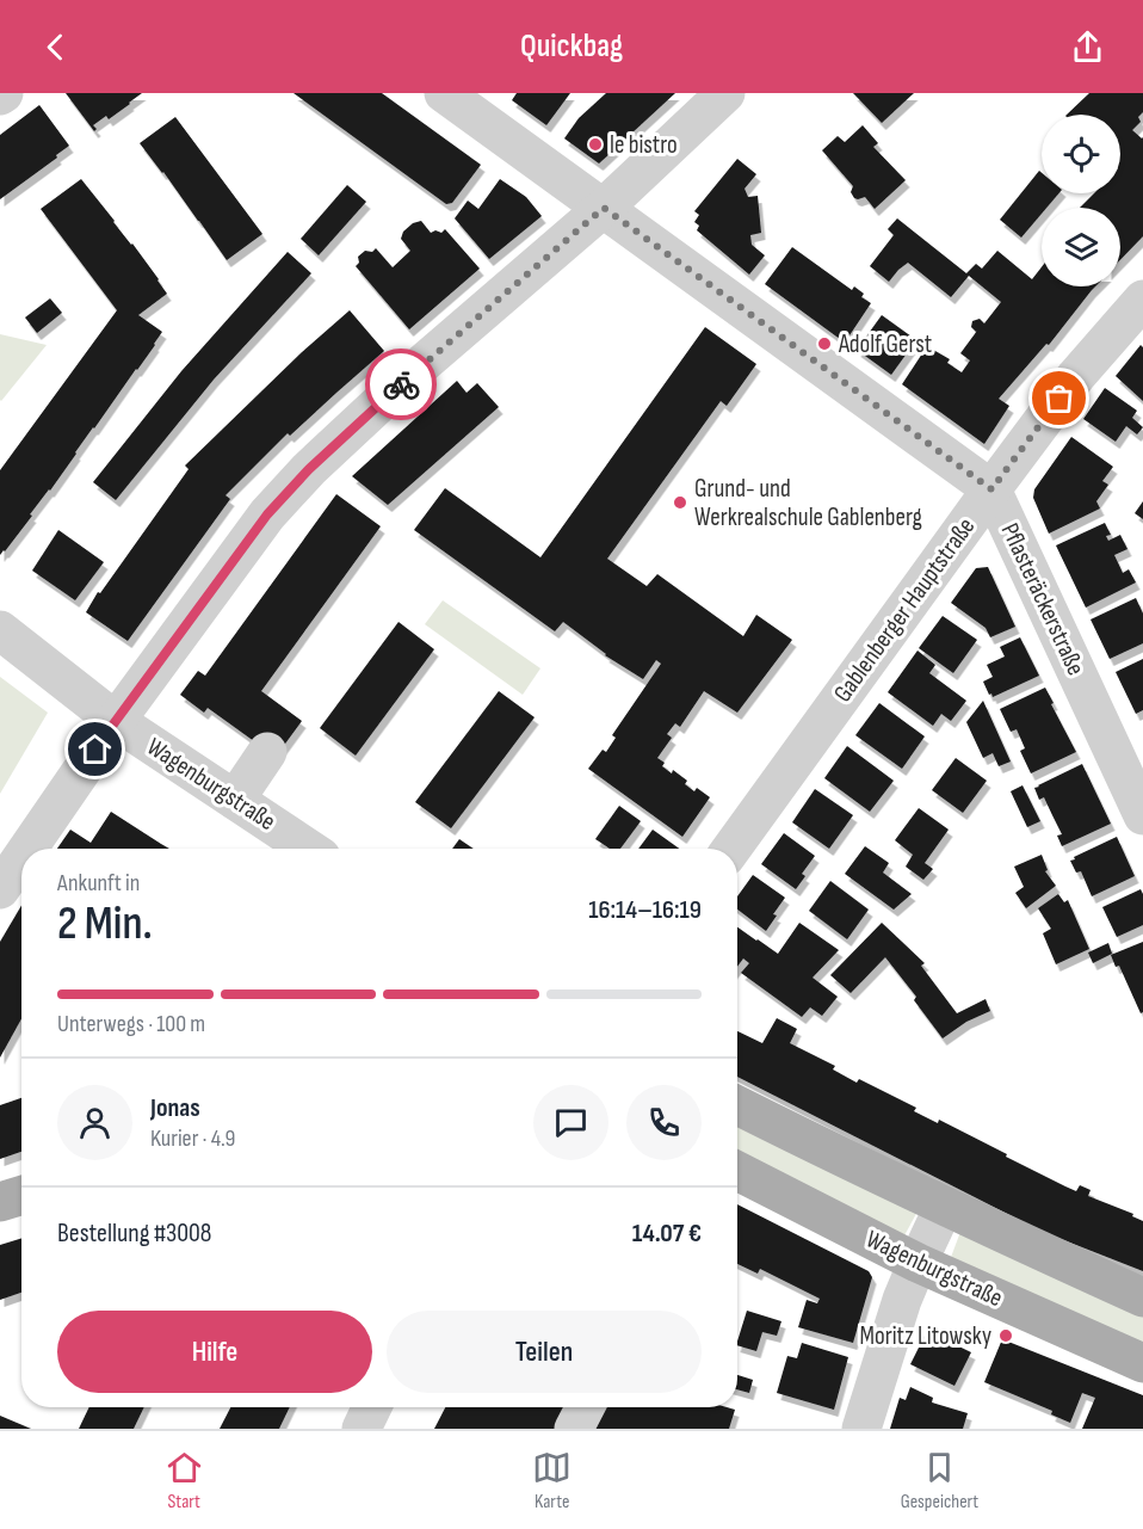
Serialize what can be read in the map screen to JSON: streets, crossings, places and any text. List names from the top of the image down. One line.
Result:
{"streets":{"main road":["Wagenburgstraße"],"street":["Pflasteräckerstraße","Gablenberger Hauptstraße"]},"crossings":[["Pflasteräckerstraße","Gablenberger Hauptstraße"]],"places":["le bistro","Adolf Gerst","Grund- und Werkrealschule Gablenberg","Moritz Litowsky"],"page":{"header":"Quickbag","heading":["2 Min.","Ankunft in","16:14–16:19"],"panel":["Jonas","Kurier · 4.9","Bestellung #3008","14.07 €"],"bar":"Unterwegs · 100 m","buttons":["Hilfe","Teilen"],"tabs":["Start","Karte","Gespeichert"]}}
